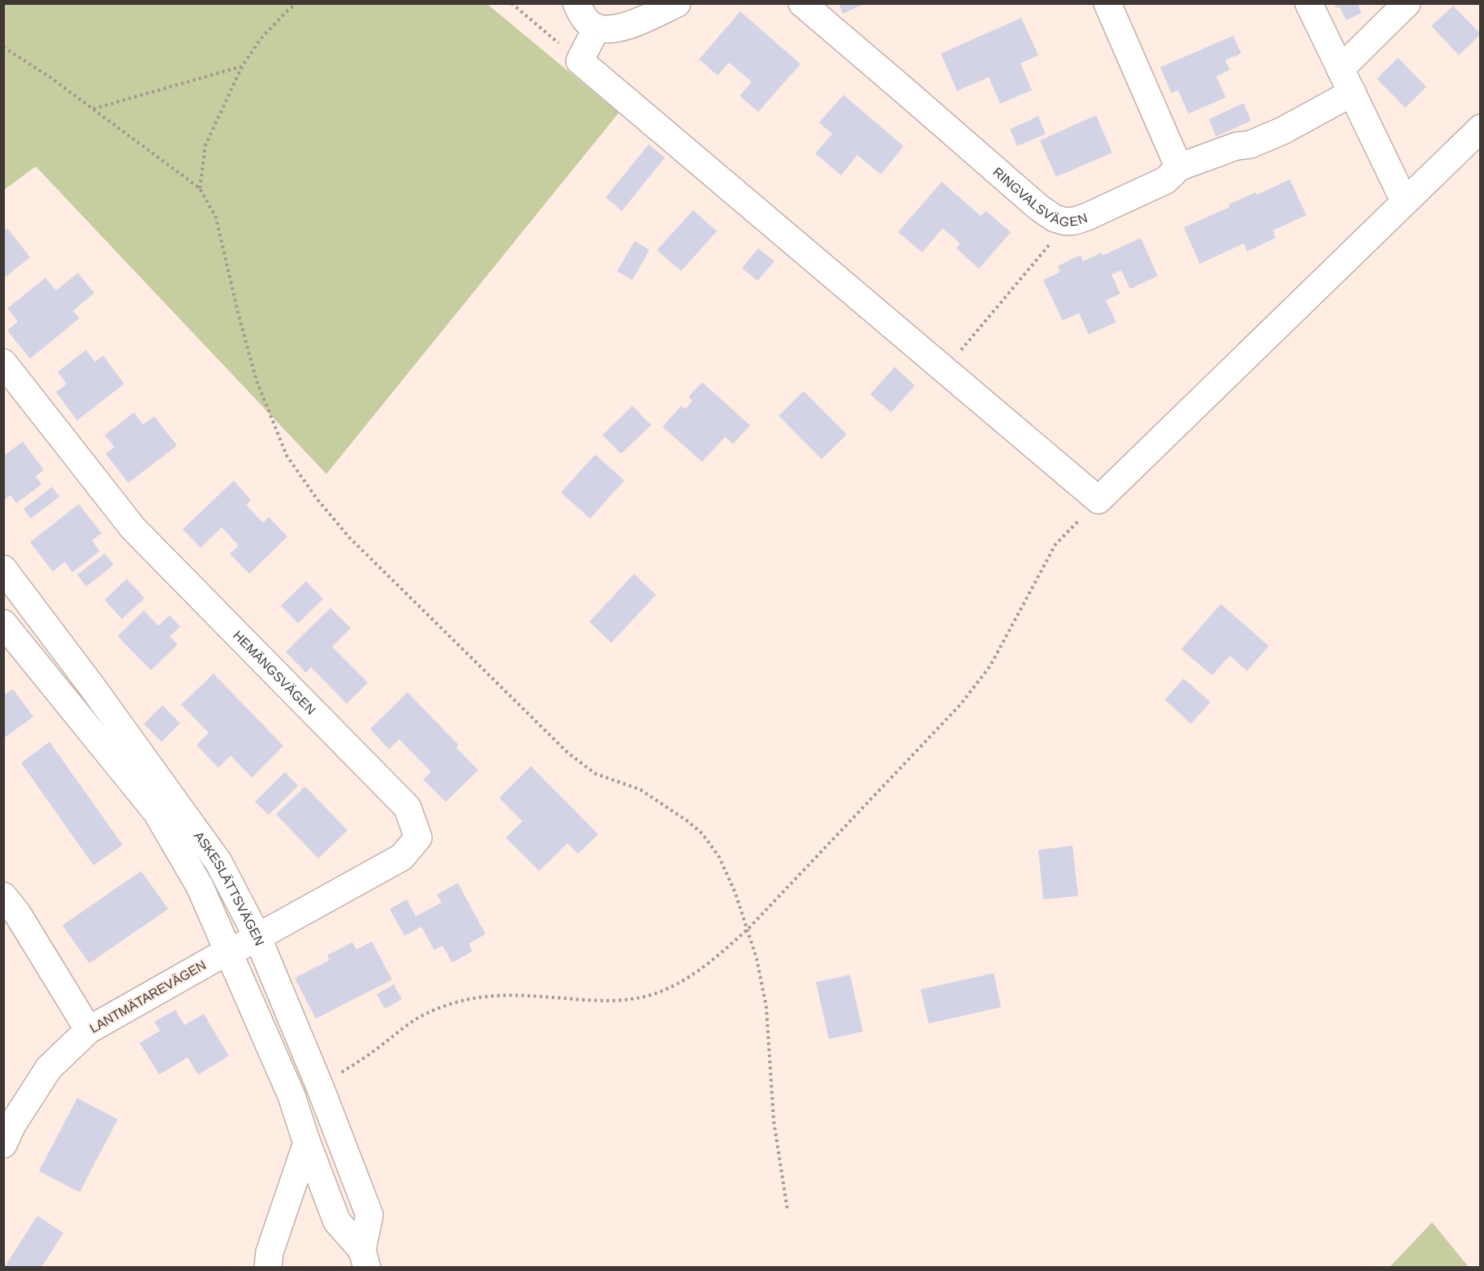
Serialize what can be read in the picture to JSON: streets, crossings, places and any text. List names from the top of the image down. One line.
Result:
{"streets":{"street":["RINGVALSVÄGEN","HEMÄNGSVÄGEN","ASKESLÄTTSVÄGEN","LANTMÄTAREVÄGEN"]},"crossings":[["HEMÄNGSVÄGEN","ASKESLÄTTSVÄGEN"],["HEMÄNGSVÄGEN","LANTMÄTAREVÄGEN"],["ASKESLÄTTSVÄGEN","LANTMÄTAREVÄGEN"]]}
